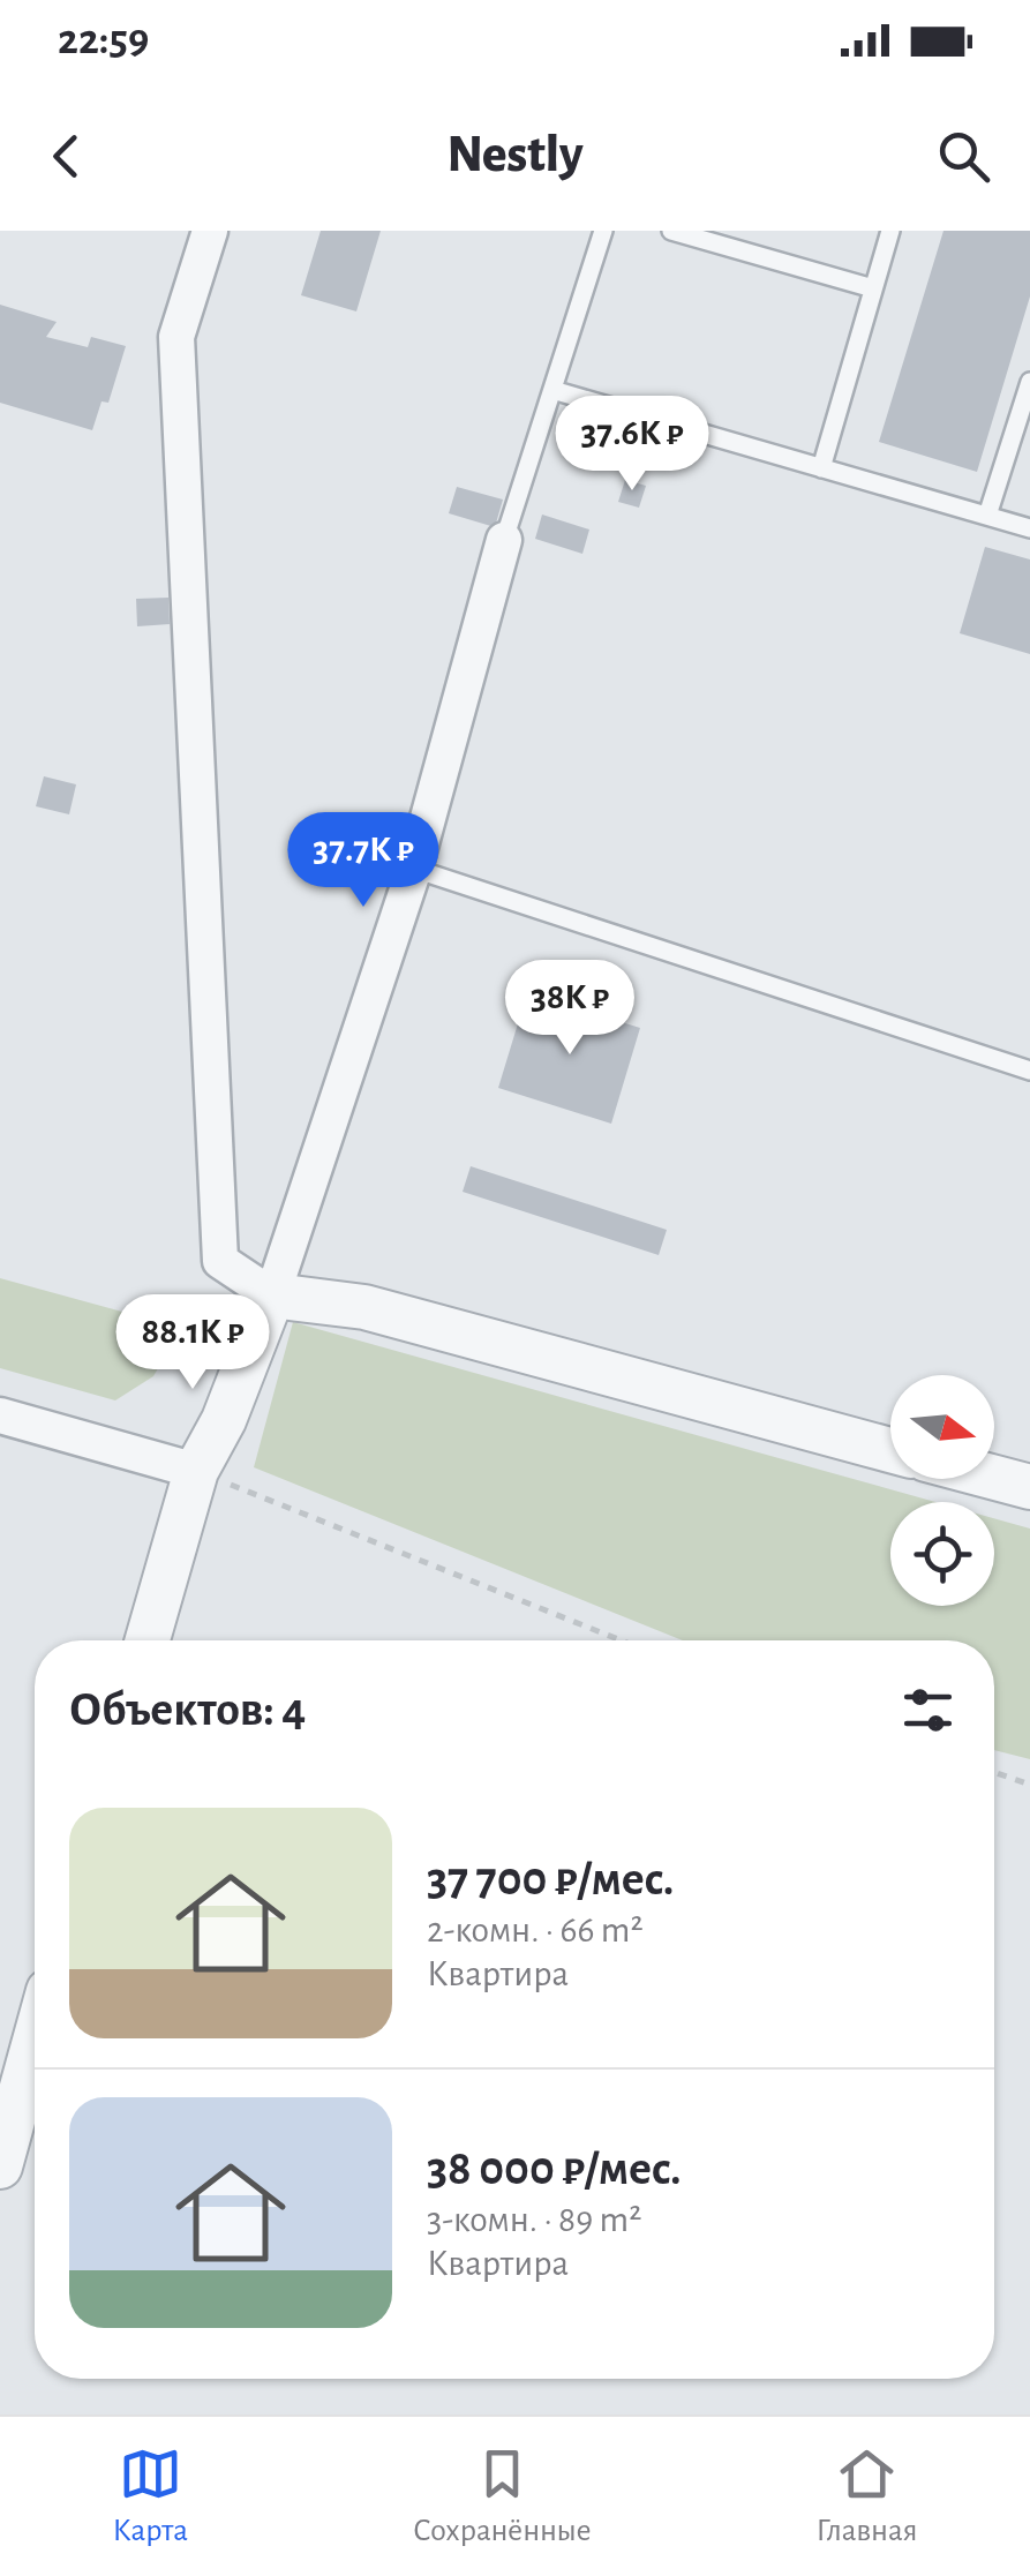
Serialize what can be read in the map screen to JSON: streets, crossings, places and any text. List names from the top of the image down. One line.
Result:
{"north":"right","page":{"status":"22:59","header":"Nestly","price":["37.6K ₽","37.7K ₽","38K ₽","88.1K ₽"],"heading":"Объектов: 4","list":[{"name":"37 700 ₽/мес.","note":"2-комн. · 66 m² · Квартира"},{"name":"38 000 ₽/мес.","note":"3-комн. · 89 m² · Квартира"}],"tabs":["Карта","Сохранённые","Главная"]}}
